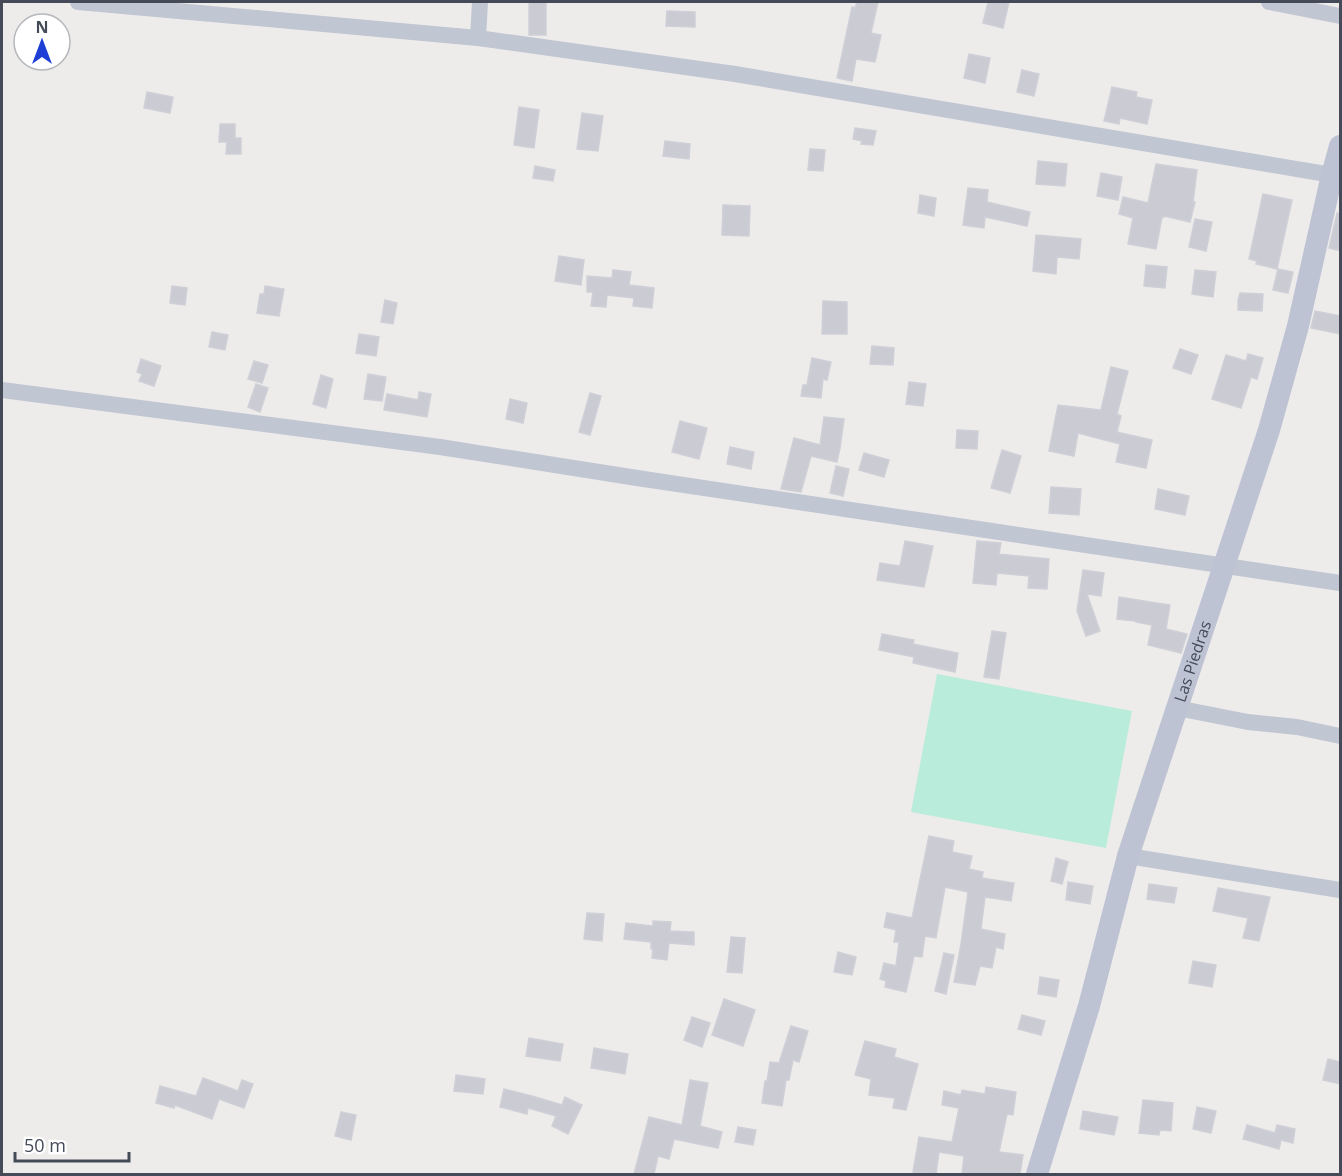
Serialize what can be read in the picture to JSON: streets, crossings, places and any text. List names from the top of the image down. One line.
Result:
{"streets":{"street":["Las Piedras"]},"scale_bar":"50 m","north":"top"}
